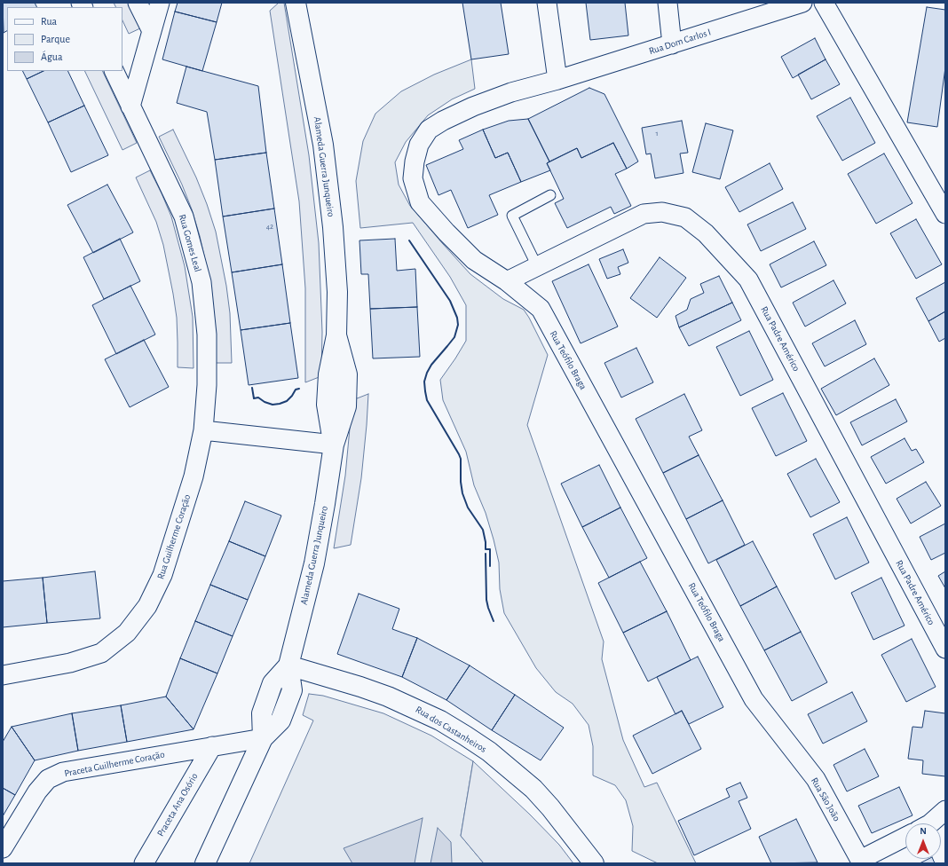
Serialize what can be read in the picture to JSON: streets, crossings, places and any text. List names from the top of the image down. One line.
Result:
{"streets":{"street":["Rua Dom Carlos I","Alameda Guerra Junqueiro","Rua Gomes Leal","Rua Padre Américo","Rua Teófilo Braga","Rua Guilherme Coração","Rua dos Castanheiros","Praceta Guilherme Coração","Rua São João","Praceta Ana Osório"]},"crossings":[["Rua Dom Carlos I","Rua Teófilo Braga"],["Alameda Guerra Junqueiro","Rua dos Castanheiros"],["Alameda Guerra Junqueiro","Praceta Guilherme Coração"],["Rua Gomes Leal","Rua Guilherme Coração"],["Rua Padre Américo","Rua Teófilo Braga"],["Rua Teófilo Braga","Rua São João"],["Praceta Guilherme Coração","Praceta Ana Osório"]],"house_numbers":["1","42"],"legend":["Rua","Parque","Água"],"north":"top"}
